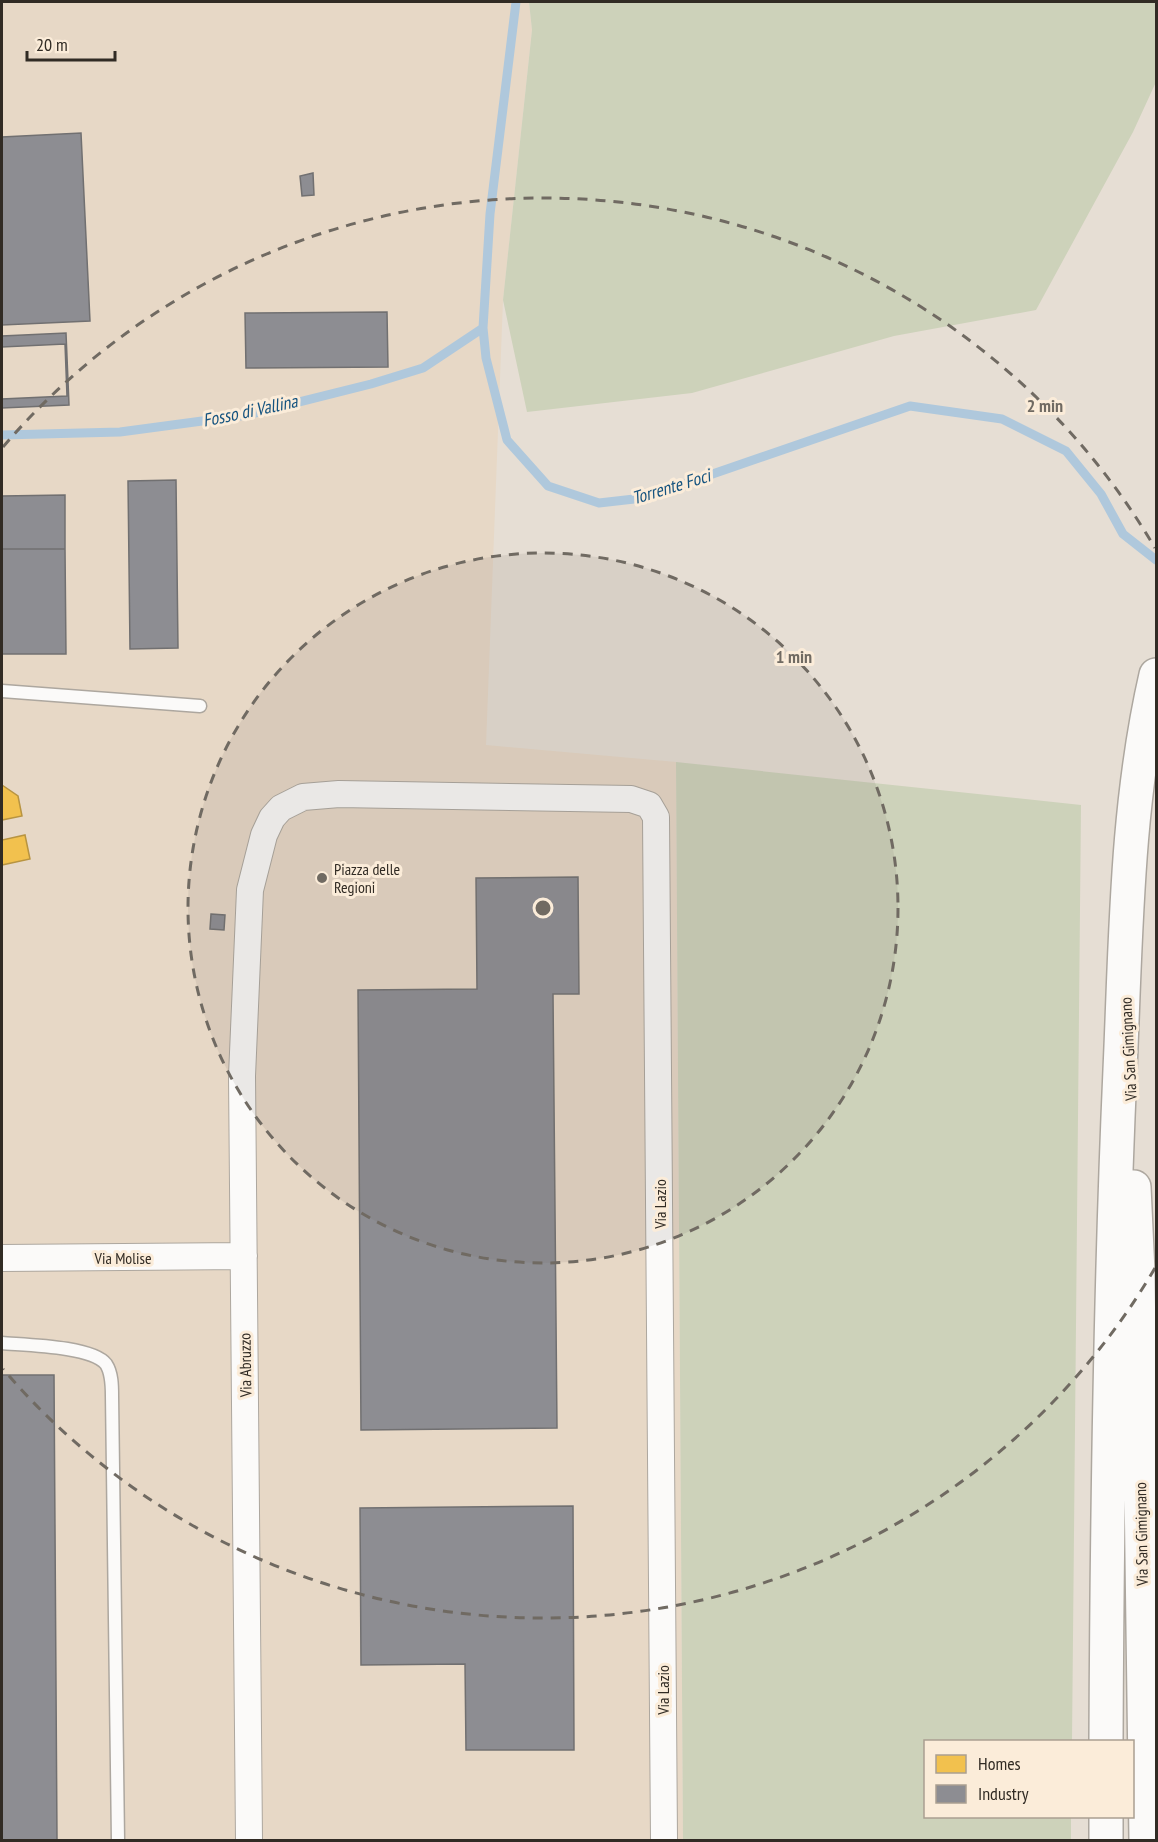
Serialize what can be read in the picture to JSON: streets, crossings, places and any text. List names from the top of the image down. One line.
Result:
{"streets":{"main road":["Via San Gimignano"],"street":["Via Lazio","Via Molise","Via Abruzzo"]},"crossings":[["Via Lazio","Via Abruzzo"],["Via Molise","Via Abruzzo"]],"water":["Fosso di Vallina","Torrente Foci"],"places":["Piazza delle Regioni"],"legend":["Homes","Industry"],"scale_bar":"20 m","rings":["2 min","1 min"]}
